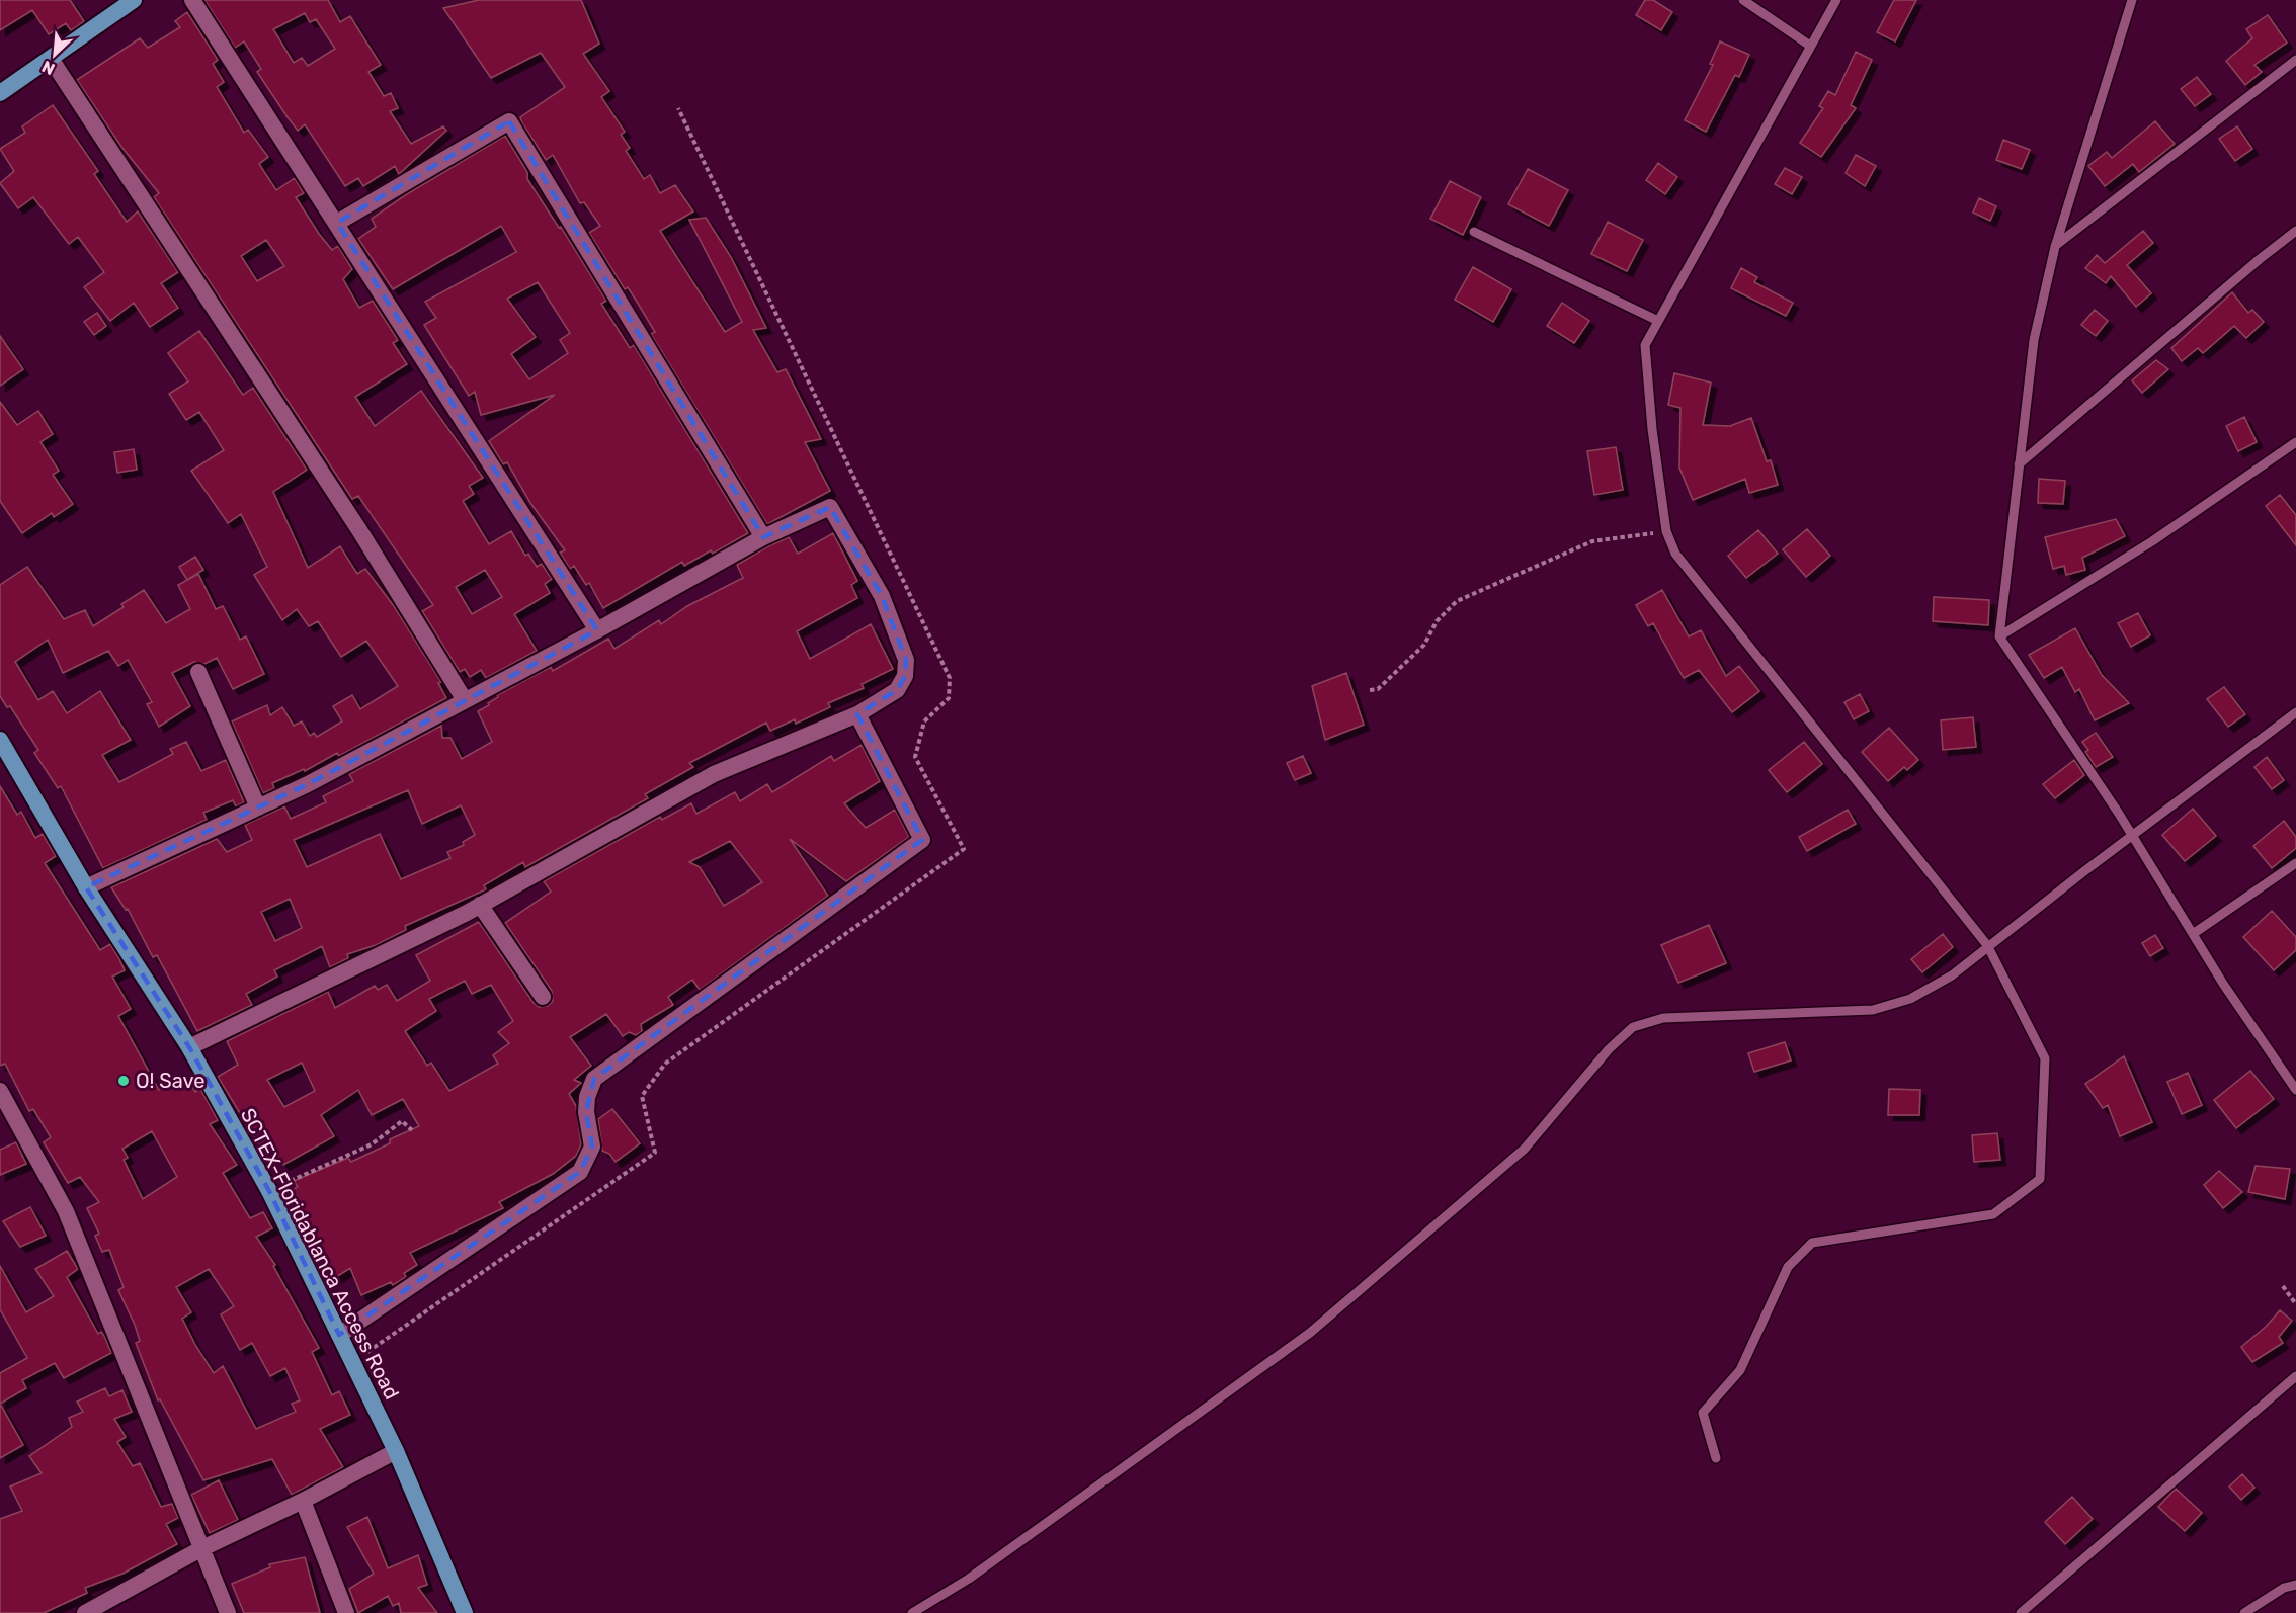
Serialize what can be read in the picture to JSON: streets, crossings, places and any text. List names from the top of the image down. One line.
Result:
{"streets":{"main road":["SCTEX-Floridablanca Access Road"]},"places":["O! Save"],"north":"bottom left"}
